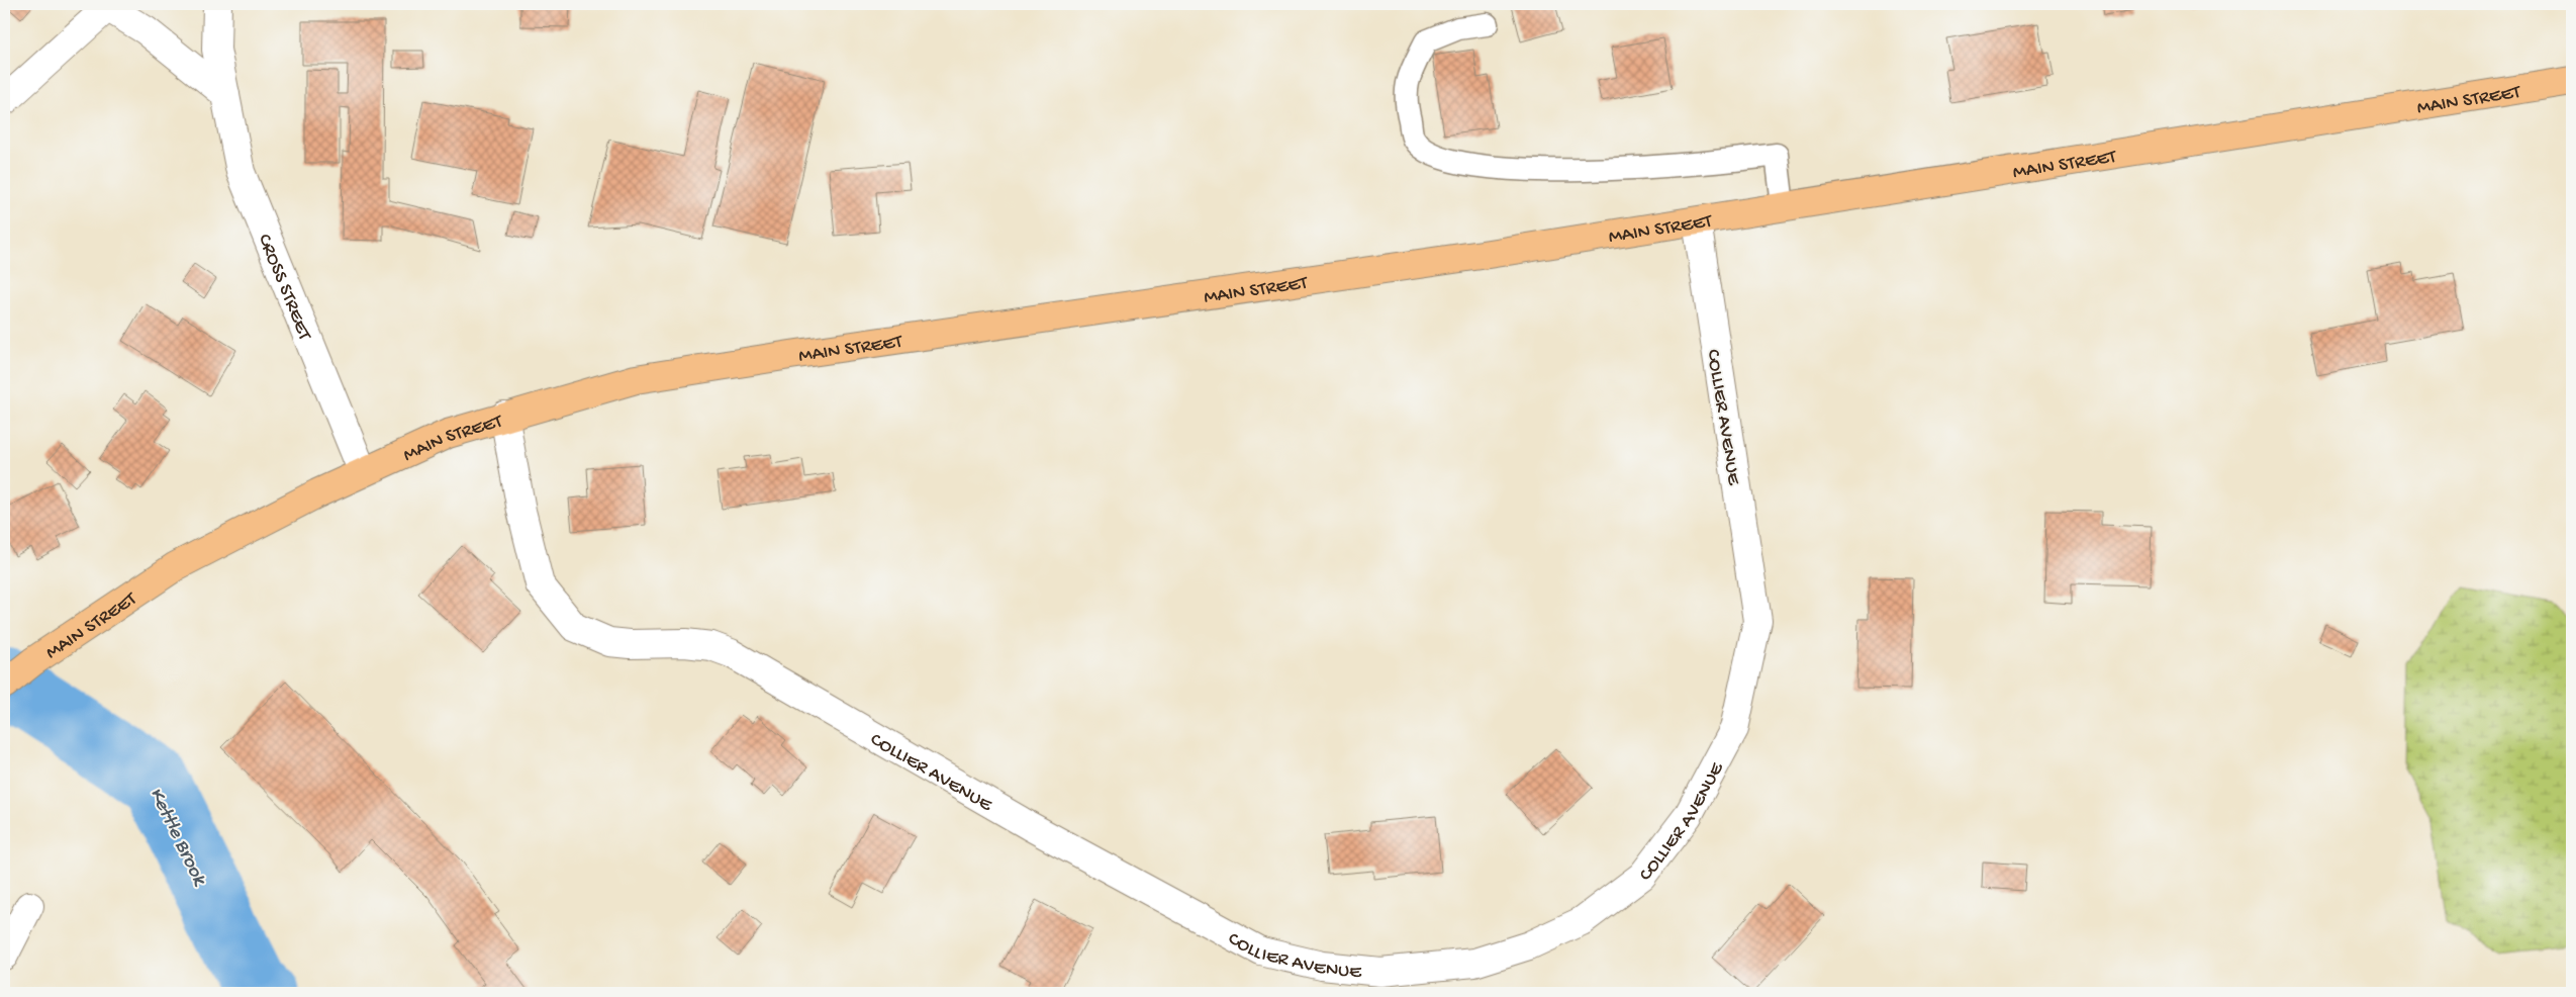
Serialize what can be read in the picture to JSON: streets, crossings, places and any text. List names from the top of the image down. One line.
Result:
{"streets":{"highway":["MAIN STREET"],"street":["CROSS STREET","COLLIER AVENUE"]},"crossings":[["MAIN STREET","CROSS STREET"],["MAIN STREET","COLLIER AVENUE"]],"water":["Kettle Brook"]}
